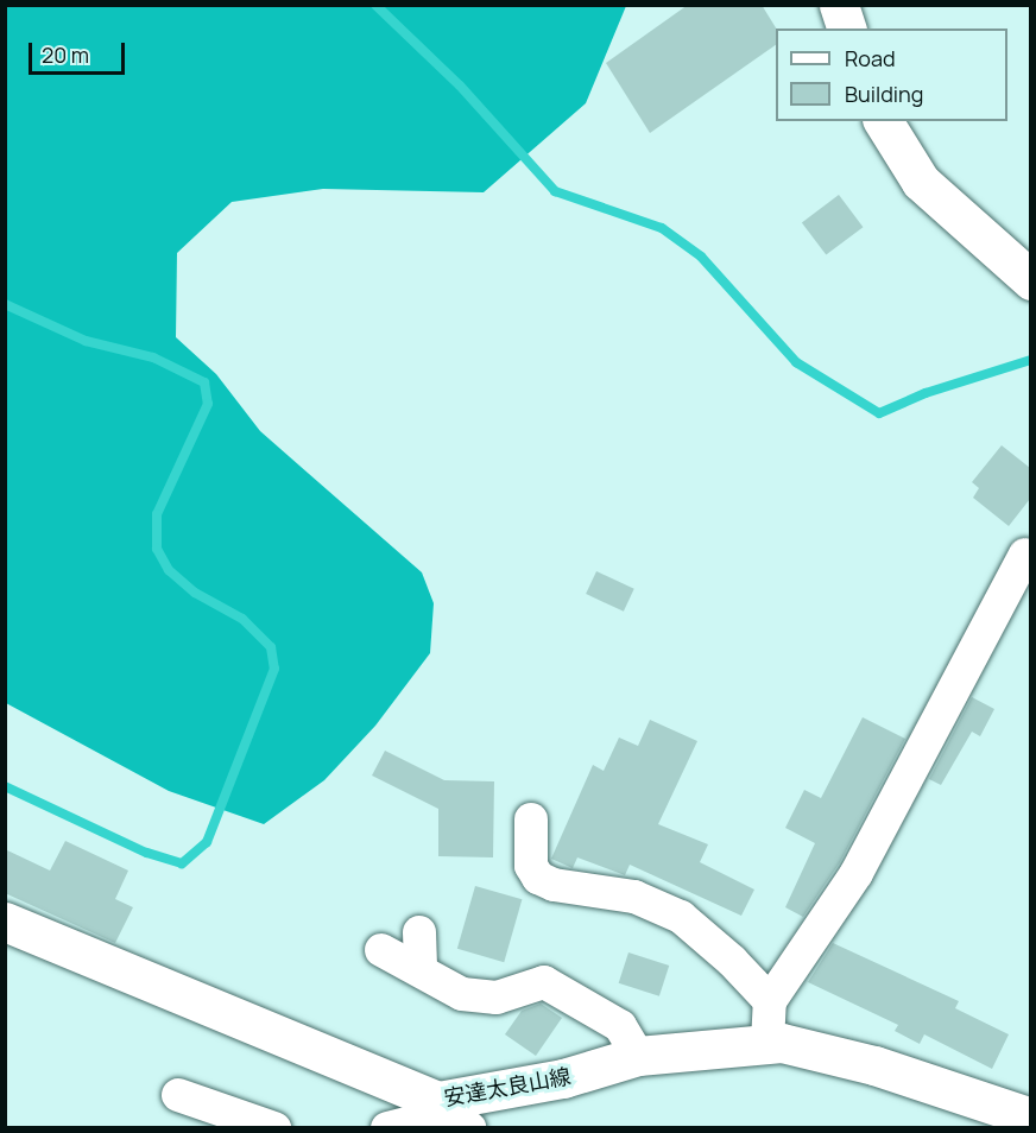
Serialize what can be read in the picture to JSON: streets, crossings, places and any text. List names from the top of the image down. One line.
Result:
{"streets":{"main road":["安達太良山線"]},"legend":["Road","Building"],"scale_bar":"20 m"}
